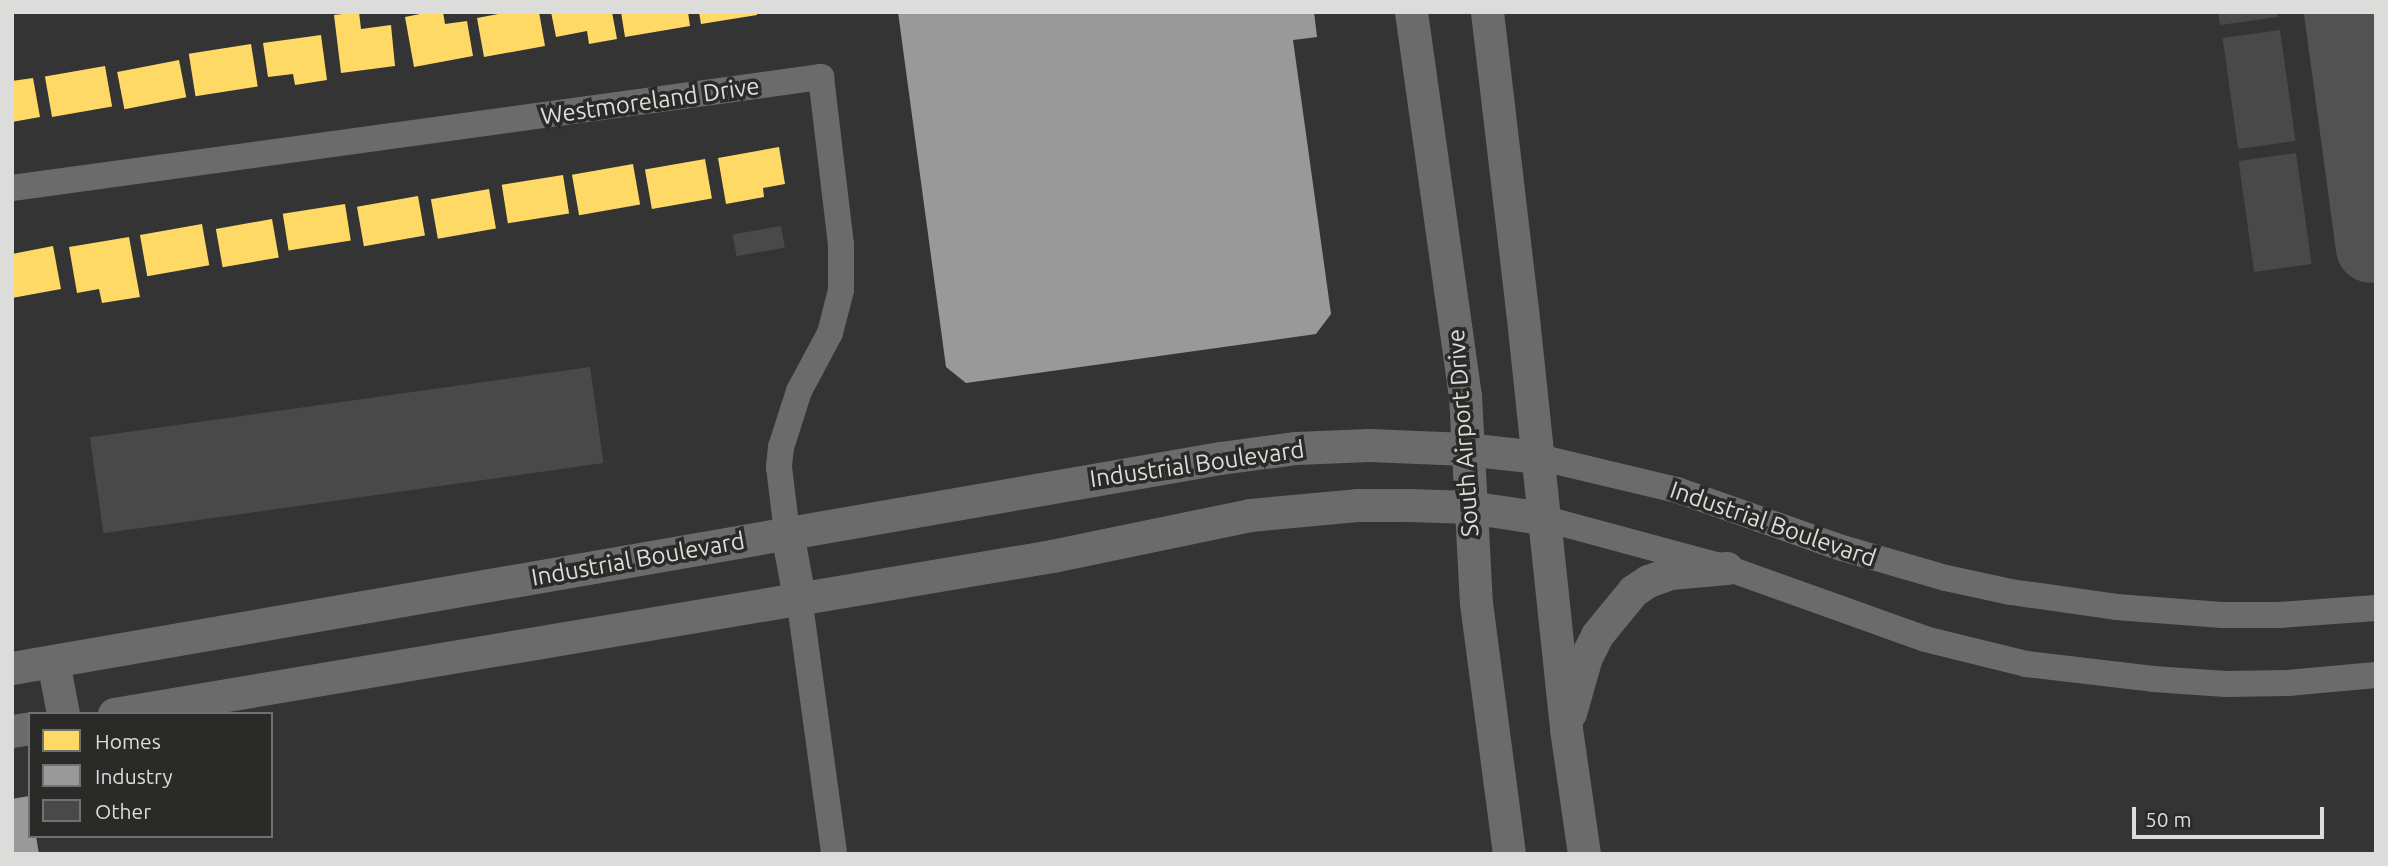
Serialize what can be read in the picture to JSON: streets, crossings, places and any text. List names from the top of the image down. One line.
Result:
{"streets":{"main road":["South Airport Drive","Industrial Boulevard"],"street":["Westmoreland Drive"]},"crossings":[["Westmoreland Drive","Industrial Boulevard"],["South Airport Drive","Industrial Boulevard"]],"legend":["Homes","Industry","Other"],"scale_bar":"50 m"}
